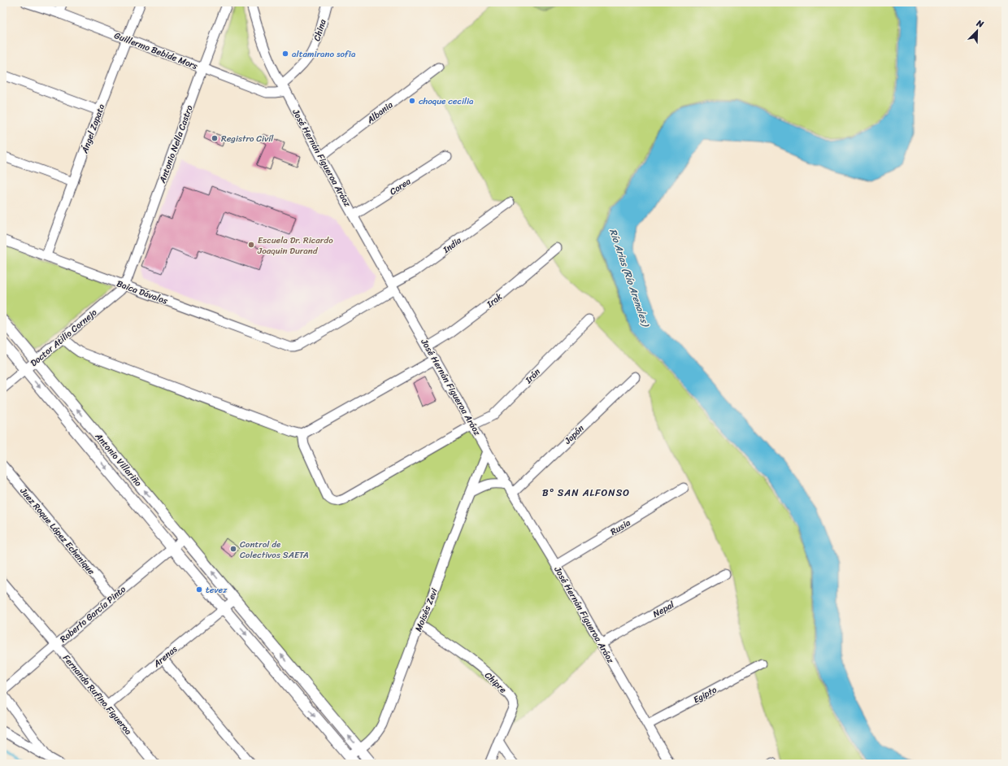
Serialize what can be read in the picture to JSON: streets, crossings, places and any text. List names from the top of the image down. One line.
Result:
{"streets":{"street":["China","Guillermo Bebide Mors","Albania","Ángel Zapata","Antonio Nella Castro","José Hernán Figueroa Aráoz","Corea","India","Baica Dávalos","Irak","Doctor Atilio Cornejo","Irán","Japón","Antonio Villariño","Rusia","Juez Roque López Echenique","Nepal","Moisés Zevi","Roberto García Pinto","Arenas","Chipre","Fernando Rufino Figueroa","Egipto"]},"crossings":[["China","Guillermo Bebide Mors"],["China","José Hernán Figueroa Aráoz"],["Guillermo Bebide Mors","Ángel Zapata"],["Guillermo Bebide Mors","Antonio Nella Castro"],["Guillermo Bebide Mors","José Hernán Figueroa Aráoz"],["Albania","José Hernán Figueroa Aráoz"],["Ángel Zapata","Baica Dávalos"],["Antonio Nella Castro","Baica Dávalos"],["Antonio Nella Castro","Doctor Atilio Cornejo"],["José Hernán Figueroa Aráoz","Corea"],["José Hernán Figueroa Aráoz","India"],["José Hernán Figueroa Aráoz","Irak"],["José Hernán Figueroa Aráoz","Irán"],["José Hernán Figueroa Aráoz","Japón"],["José Hernán Figueroa Aráoz","Rusia"],["José Hernán Figueroa Aráoz","Nepal"],["José Hernán Figueroa Aráoz","Moisés Zevi"],["José Hernán Figueroa Aráoz","Egipto"],["India","Baica Dávalos"],["Baica Dávalos","Doctor Atilio Cornejo"],["Doctor Atilio Cornejo","Antonio Villariño"],["Antonio Villariño","Moisés Zevi"],["Antonio Villariño","Roberto García Pinto"],["Antonio Villariño","Arenas"],["Juez Roque López Echenique","Roberto García Pinto"],["Moisés Zevi","Chipre"],["Roberto García Pinto","Fernando Rufino Figueroa"],["Arenas","Fernando Rufino Figueroa"]],"districts":["B° SAN ALFONSO"],"water":["Río Arias (Río Arenales)"],"places":["altamirano sofia","choque cecilia","Registro Civíl","Escuela Dr. Ricardo Joaquin Durand","Control de Colectivos SAETA","tevez"],"north":"top right"}
